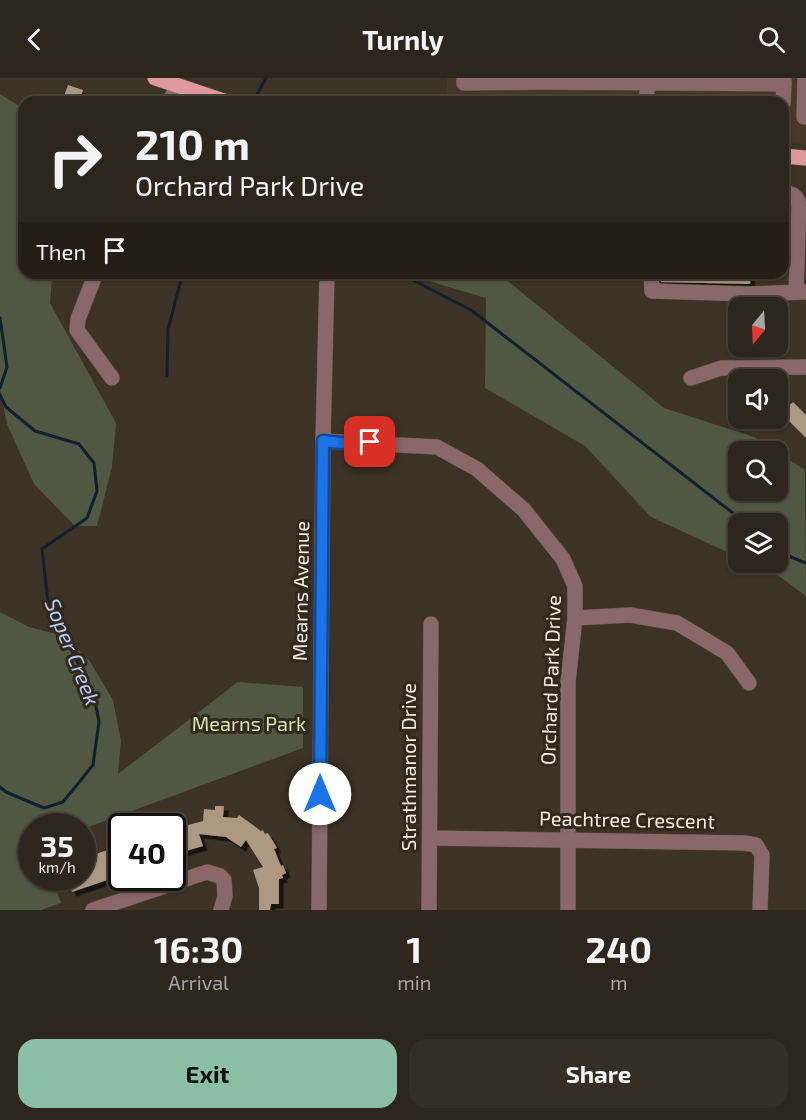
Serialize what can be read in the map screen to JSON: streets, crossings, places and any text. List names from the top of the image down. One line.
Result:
{"streets":{"street":["Mearns Avenue","Orchard Park Drive","Strathmanor Drive","Peachtree Crescent"]},"crossings":[["Mearns Avenue","Orchard Park Drive"],["Orchard Park Drive","Peachtree Crescent"],["Strathmanor Drive","Peachtree Crescent"]],"water":["Soper Creek"],"parks":["Mearns Park"],"north":"bottom","page":{"header":"Turnly","turn":["210 m","Orchard Park Drive"],"then":"Then","speed":"35 km/h","limit":"40","eta":["16:30","Arrival","1","min","240","m"],"buttons":["Exit","Share"]}}
